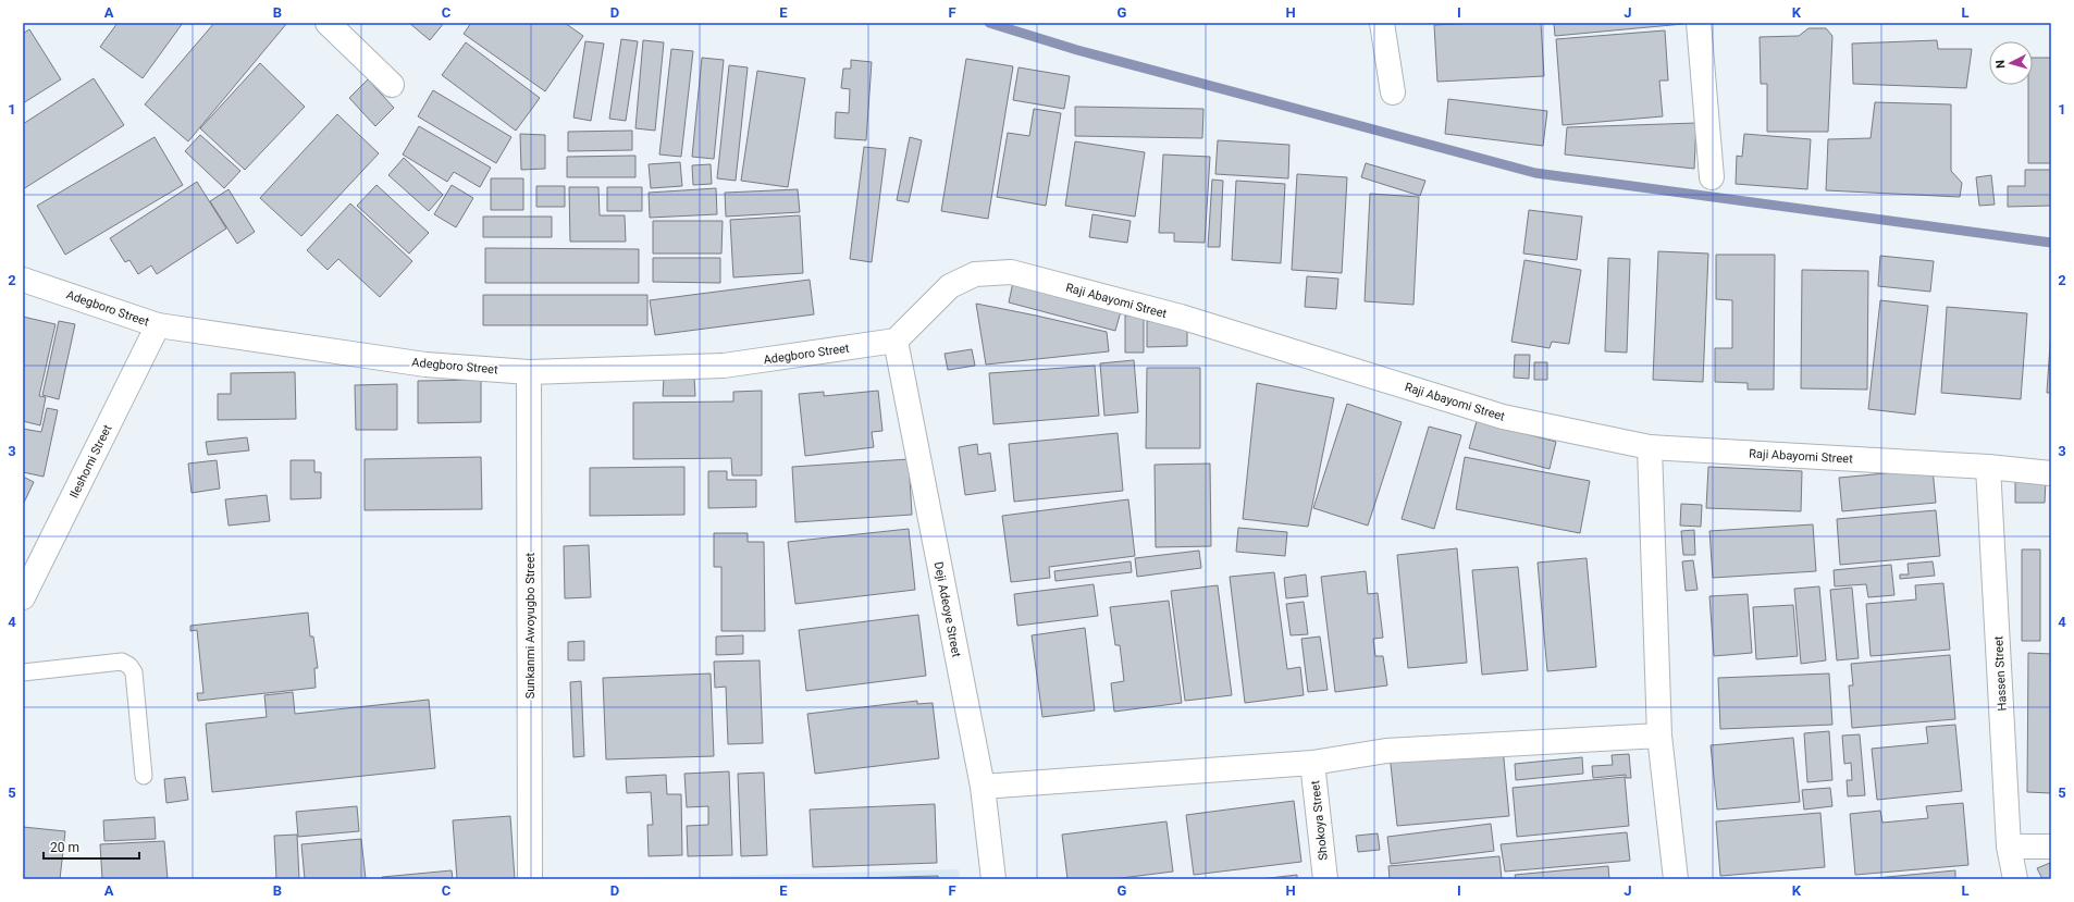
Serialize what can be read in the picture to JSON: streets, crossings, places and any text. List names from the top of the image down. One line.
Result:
{"streets":{"street":["Raji Abayomi Street","Adegboro Street","Ileshomi Street","Deji Adeoye Street","Sunkanmi Awoyugbo Street","Hassen Street","Shokoya Street"]},"crossings":[["Raji Abayomi Street","Adegboro Street"],["Raji Abayomi Street","Deji Adeoye Street"],["Raji Abayomi Street","Hassen Street"],["Adegboro Street","Ileshomi Street"],["Adegboro Street","Deji Adeoye Street"],["Adegboro Street","Sunkanmi Awoyugbo Street"]],"scale_bar":"20 m","north":"left","grid":{"columns":["A","B","C","D","E","F","G","H","I","J","K","L"],"rows":["1","2","3","4","5"]}}
